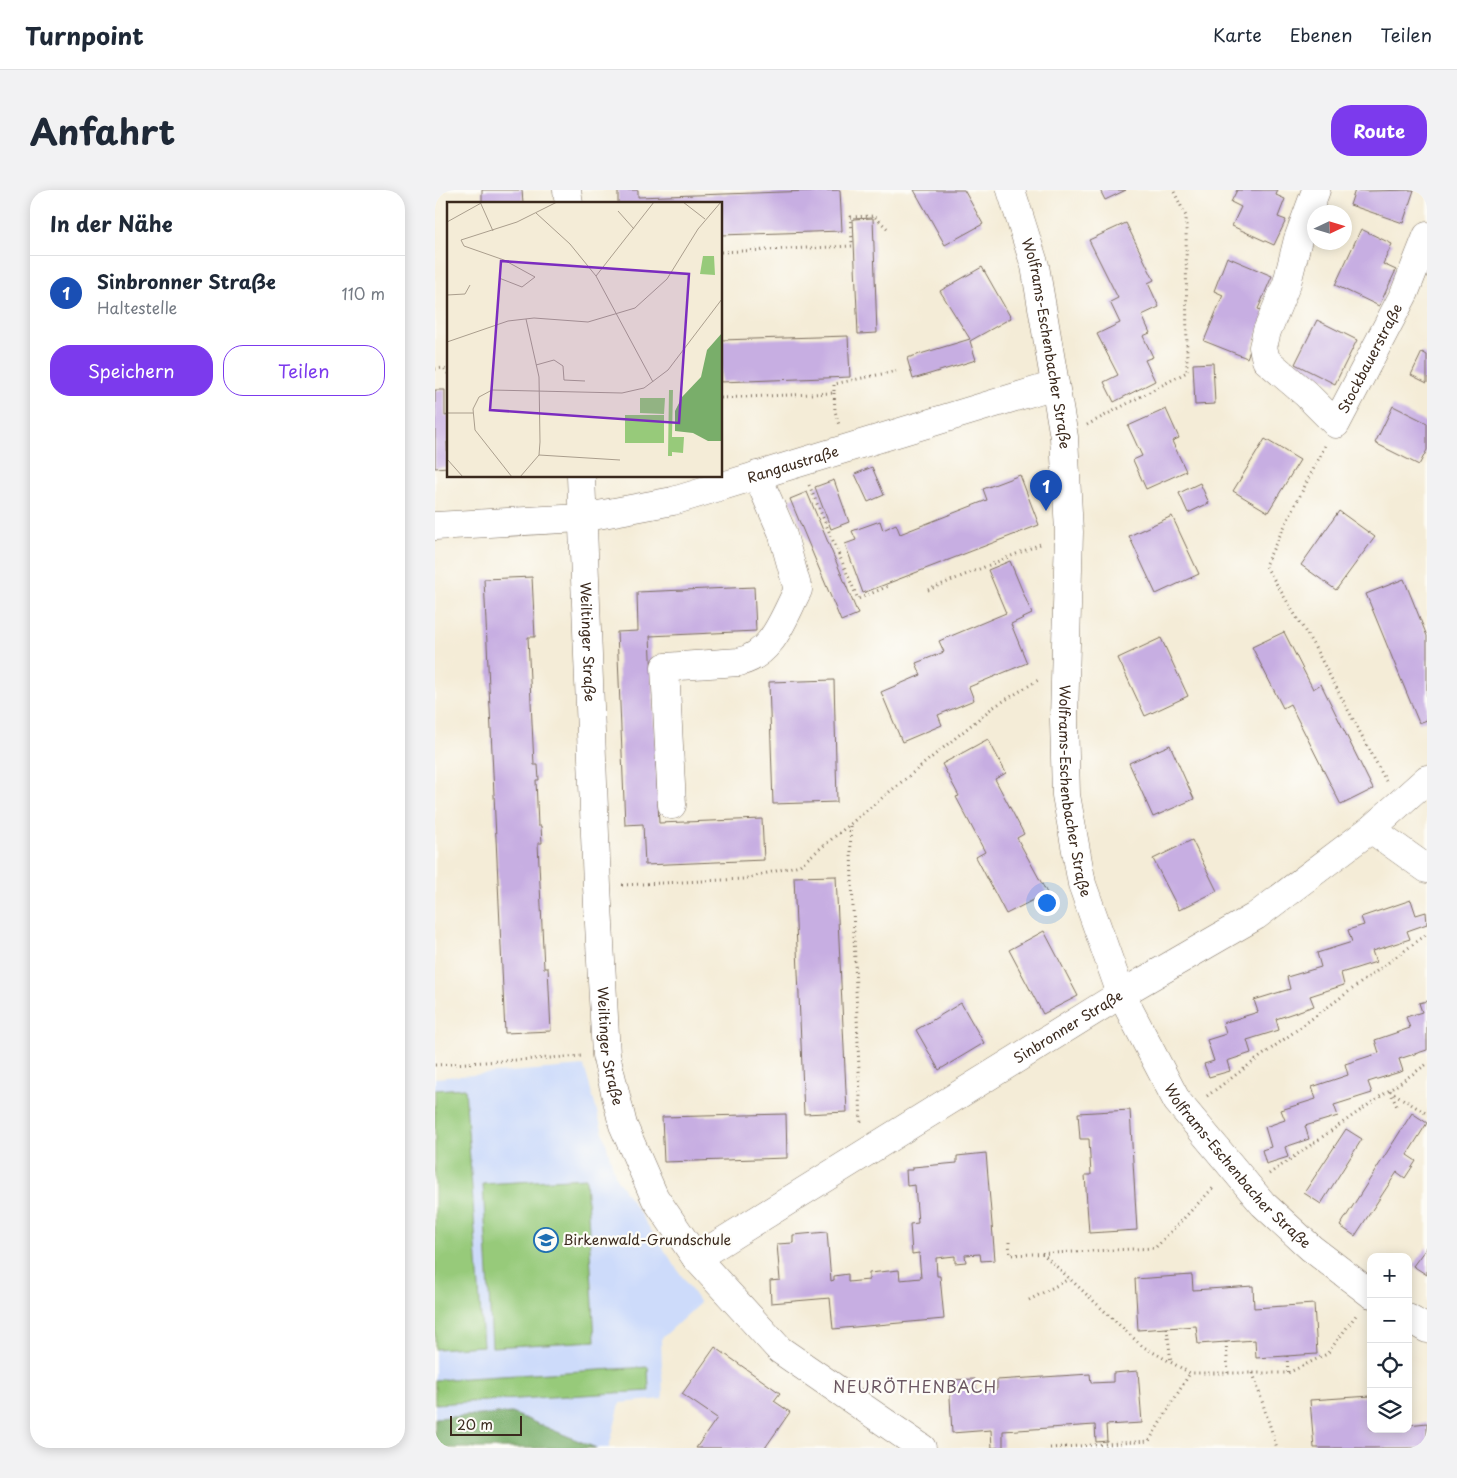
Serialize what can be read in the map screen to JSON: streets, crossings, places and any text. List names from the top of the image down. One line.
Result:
{"streets":{"street":["Wolframs-Eschenbacher Straße","Stockbauerstraße","Rangaustraße","Weiltinger Straße","Sinbronner Straße"]},"crossings":[["Wolframs-Eschenbacher Straße","Rangaustraße"],["Wolframs-Eschenbacher Straße","Sinbronner Straße"],["Rangaustraße","Weiltinger Straße"],["Weiltinger Straße","Sinbronner Straße"]],"districts":["NEURÖTHENBACH"],"places":{"school or university":["Birkenwald-Grundschule"]},"scale_bar":"20 m","north":"right","page":{"header":"Turnpoint","nav":["Karte","Ebenen","Teilen"],"title":"Anfahrt","buttons":["Route",["Speichern","Teilen"]],"heading":"In der Nähe","list":[{"mark":"1","name":"Sinbronner Straße","note":"Haltestelle","value":"110 m"}],"pins":"1","map_buttons":["+","−"],"scale":"20 m"}}
